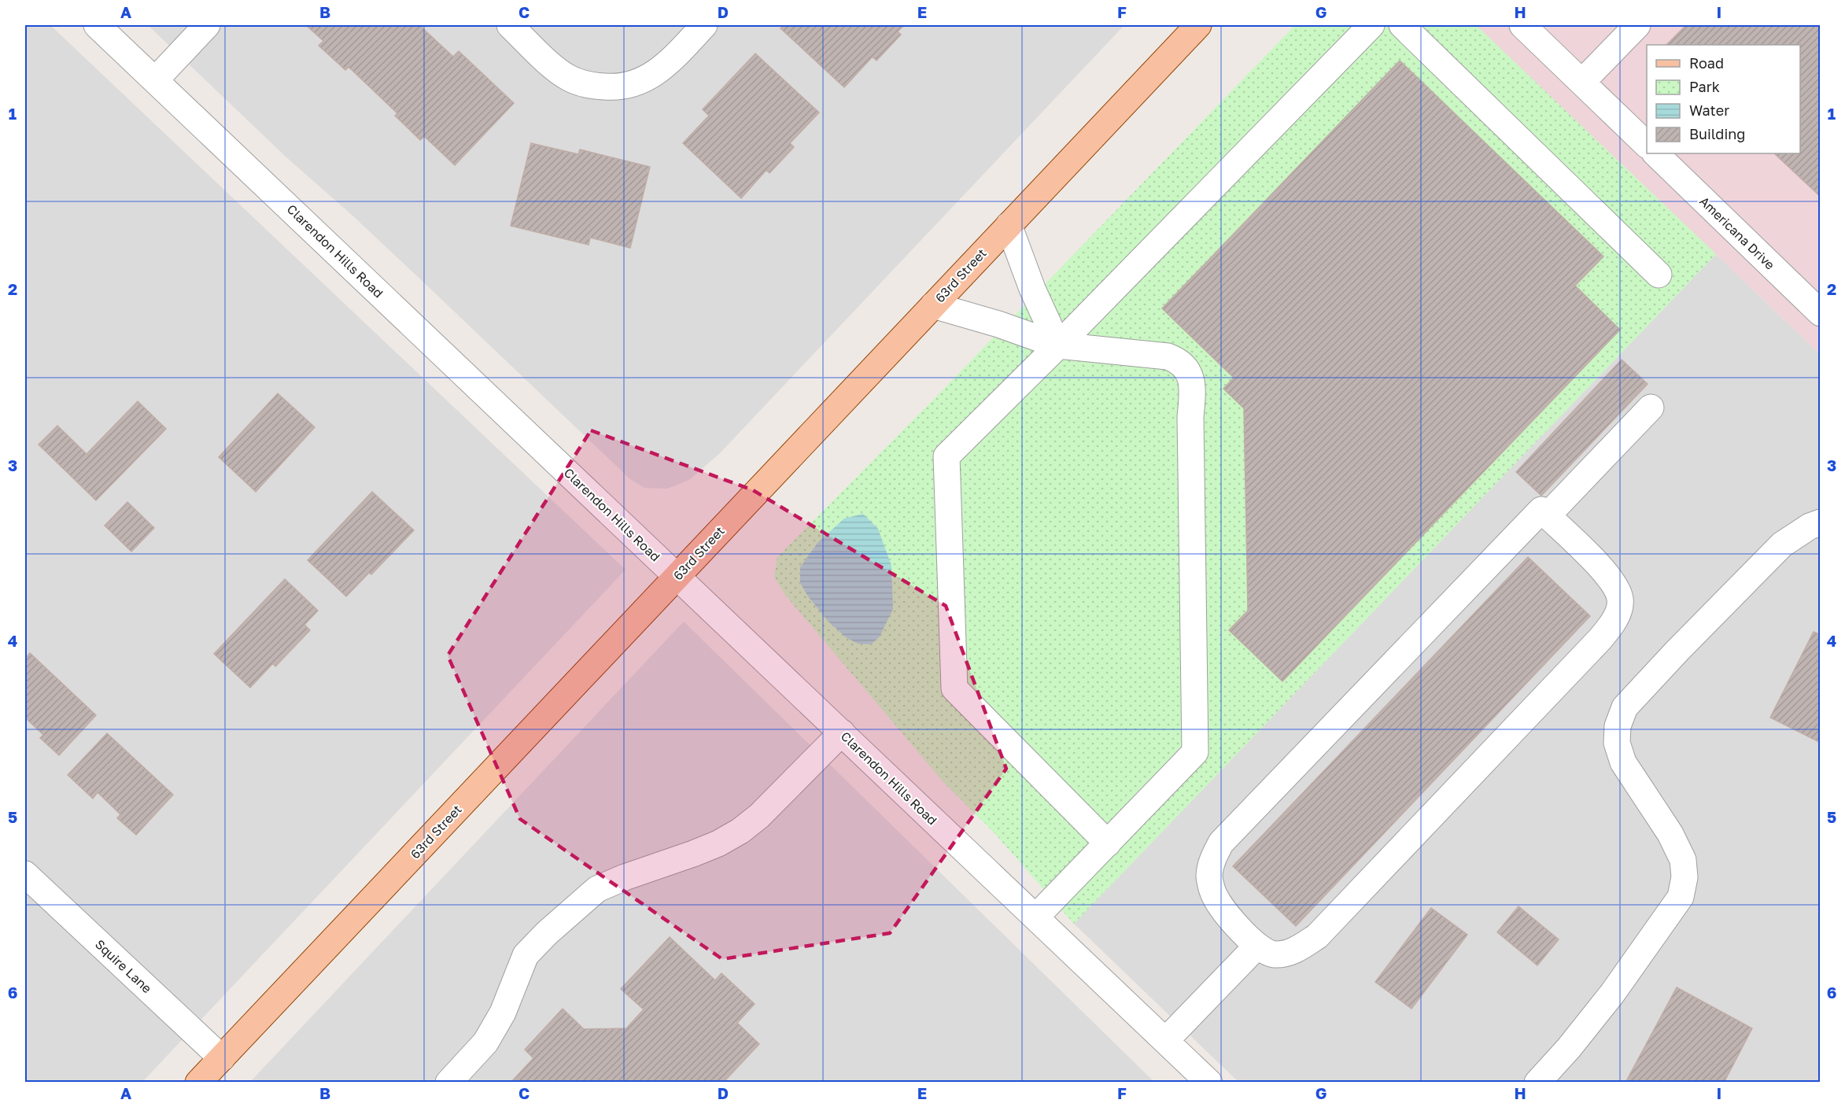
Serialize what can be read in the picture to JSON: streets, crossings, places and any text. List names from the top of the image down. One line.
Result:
{"streets":{"main road":["63rd Street"],"street":["Americana Drive","Clarendon Hills Road","Squire Lane"]},"crossings":[["Clarendon Hills Road","63rd Street"],["63rd Street","Squire Lane"]],"legend":["Road","Park","Water","Building"],"grid":{"columns":["A","B","C","D","E","F","G","H","I"],"rows":["1","2","3","4","5","6"]}}
